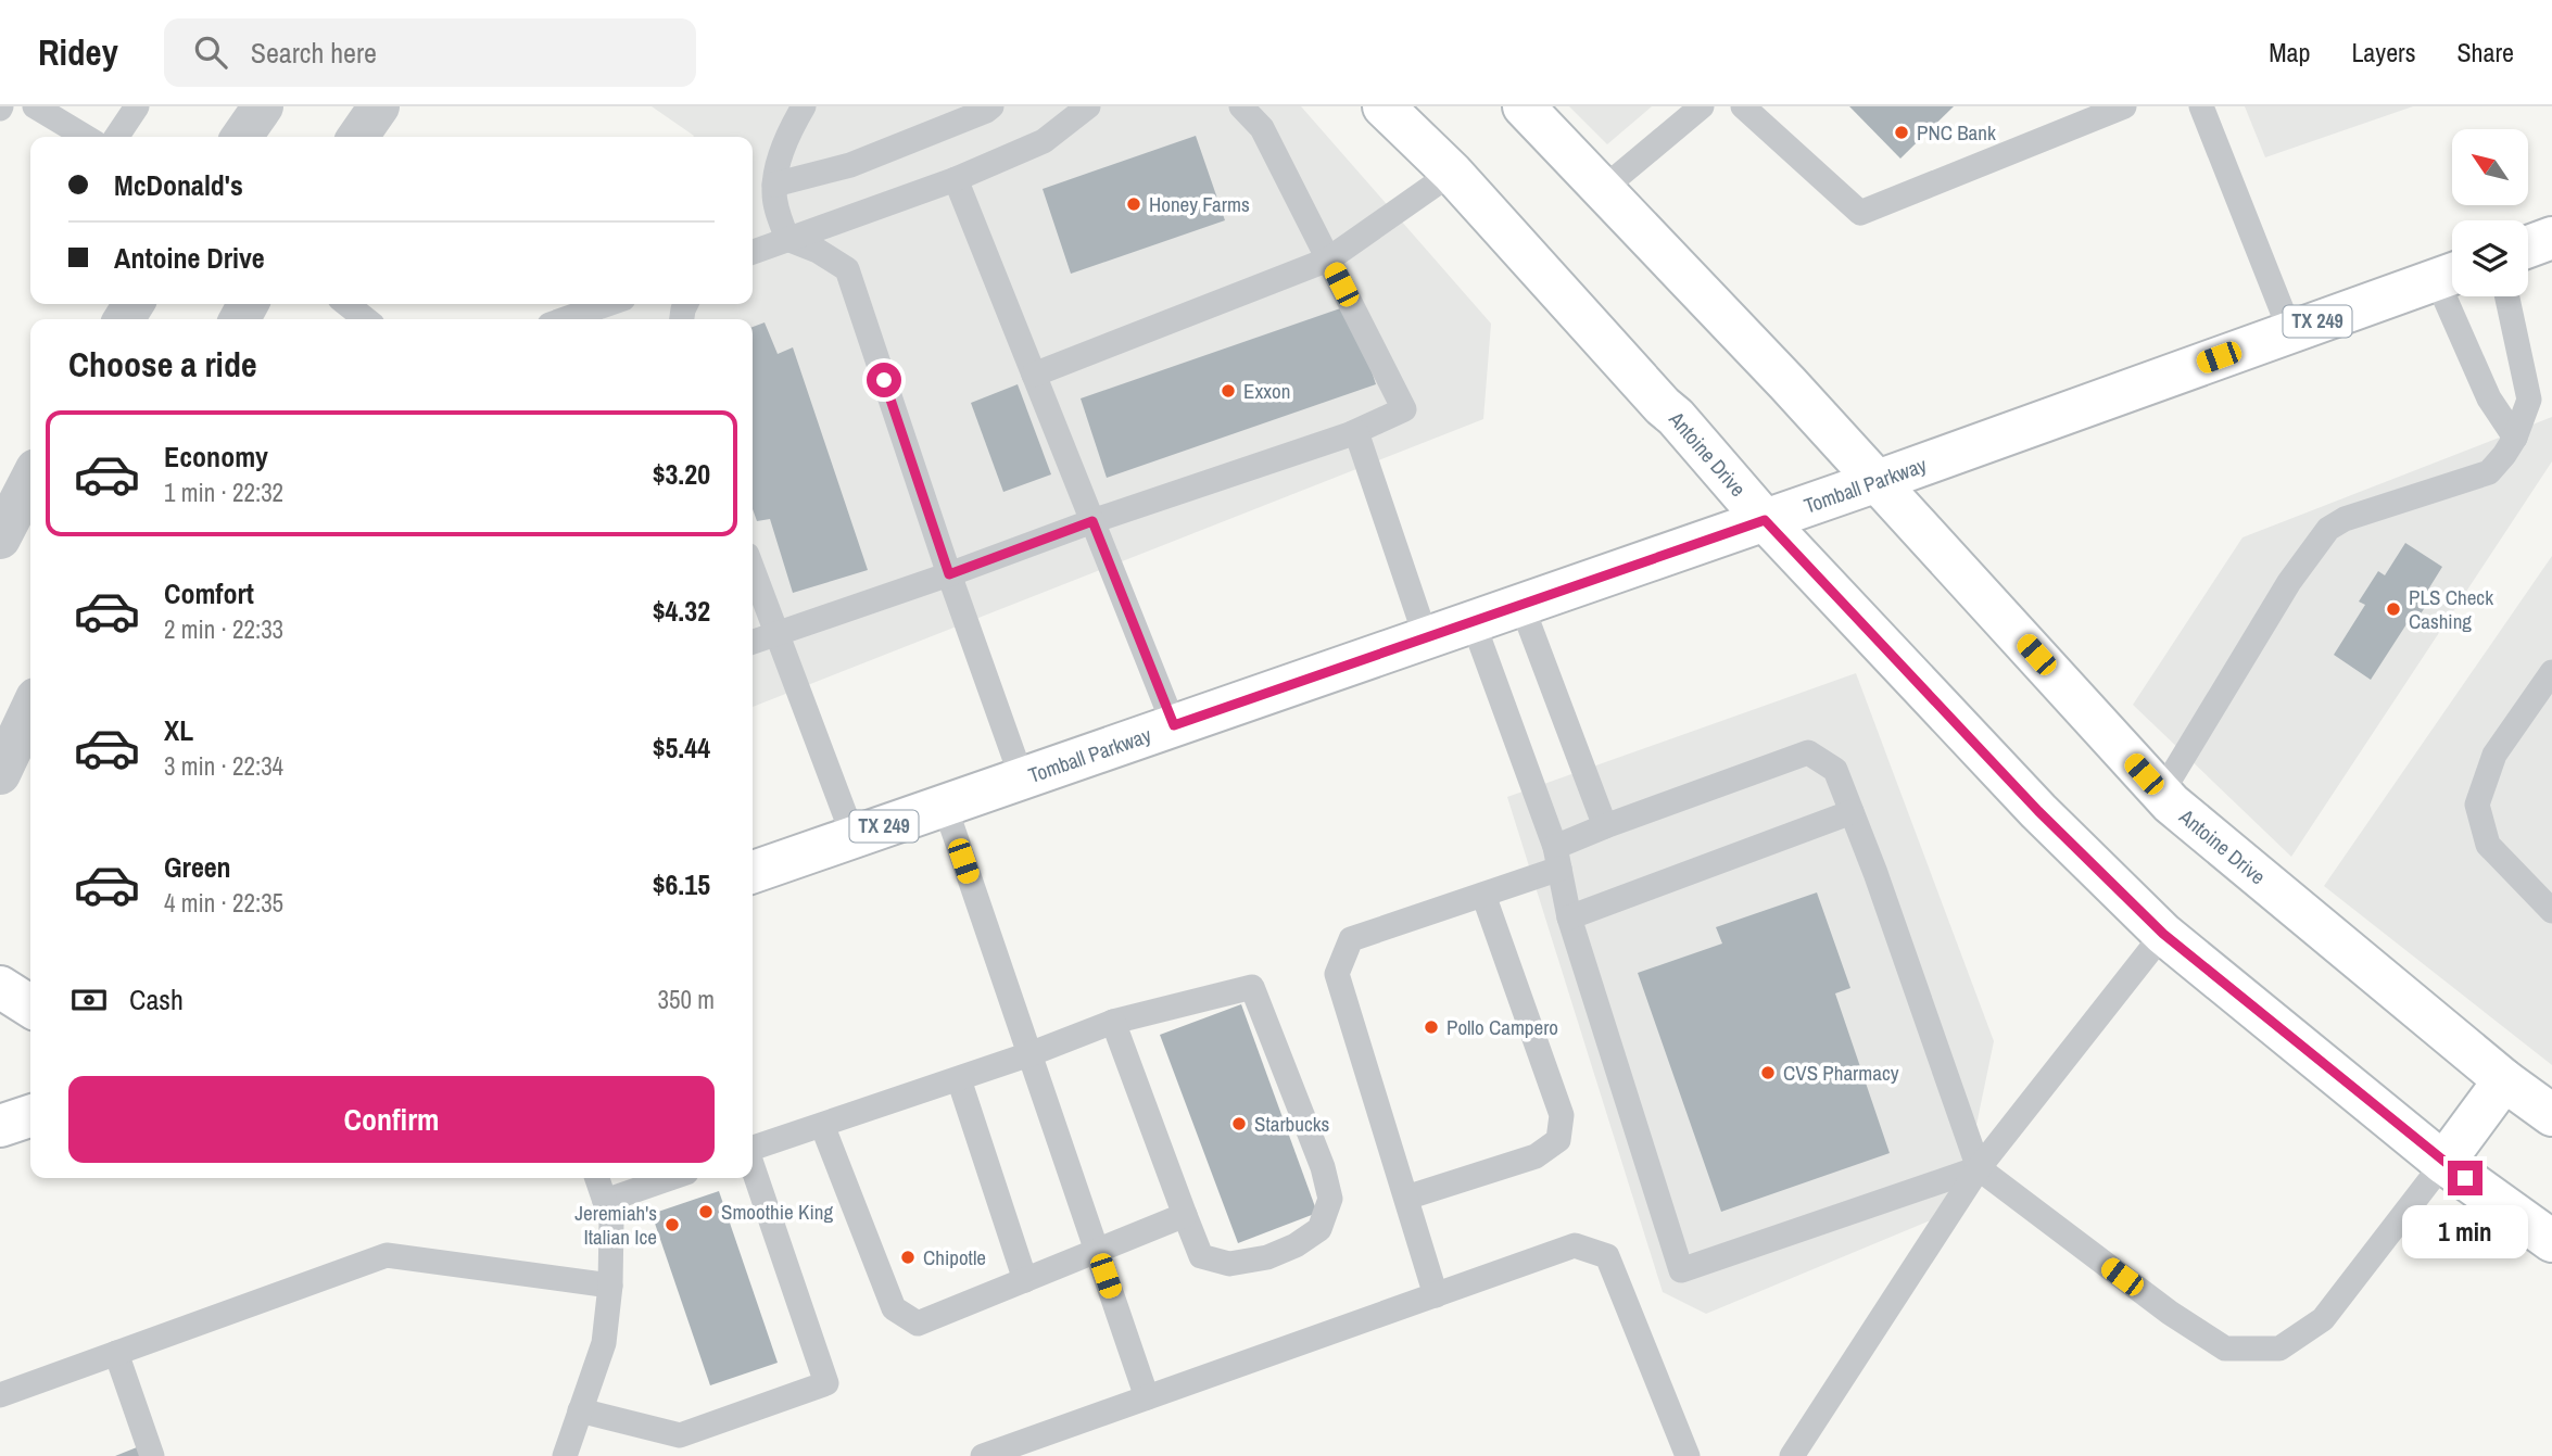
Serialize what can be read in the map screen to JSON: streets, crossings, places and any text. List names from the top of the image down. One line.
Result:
{"streets":{"main road":["TX 249","Antoine Drive","Tomball Parkway"]},"crossings":[["Antoine Drive","Tomball Parkway"]],"places":["PNC Bank","Honey Farms","Exxon","PLS Check Cashing","Pollo Campero","CVS Pharmacy","Starbucks","Smoothie King","Jeremiah's Italian Ice","Chipotle"],"north":"top left","page":{"header":"Ridey","search":"Search here","nav":["Map","Layers","Share"],"banner":["McDonald's","Antoine Drive"],"heading":"Choose a ride","list":[{"name":"Economy","note":"1 min · 22:32","value":"$3.20"},{"name":"Comfort","note":"2 min · 22:33","value":"$4.32"},{"name":"XL","note":"3 min · 22:34","value":"$5.44"},{"name":"Green","note":"4 min · 22:35","value":"$6.15"}],"pay":["Cash","350 m"],"buttons":"Confirm","bubble":"1 min"}}
